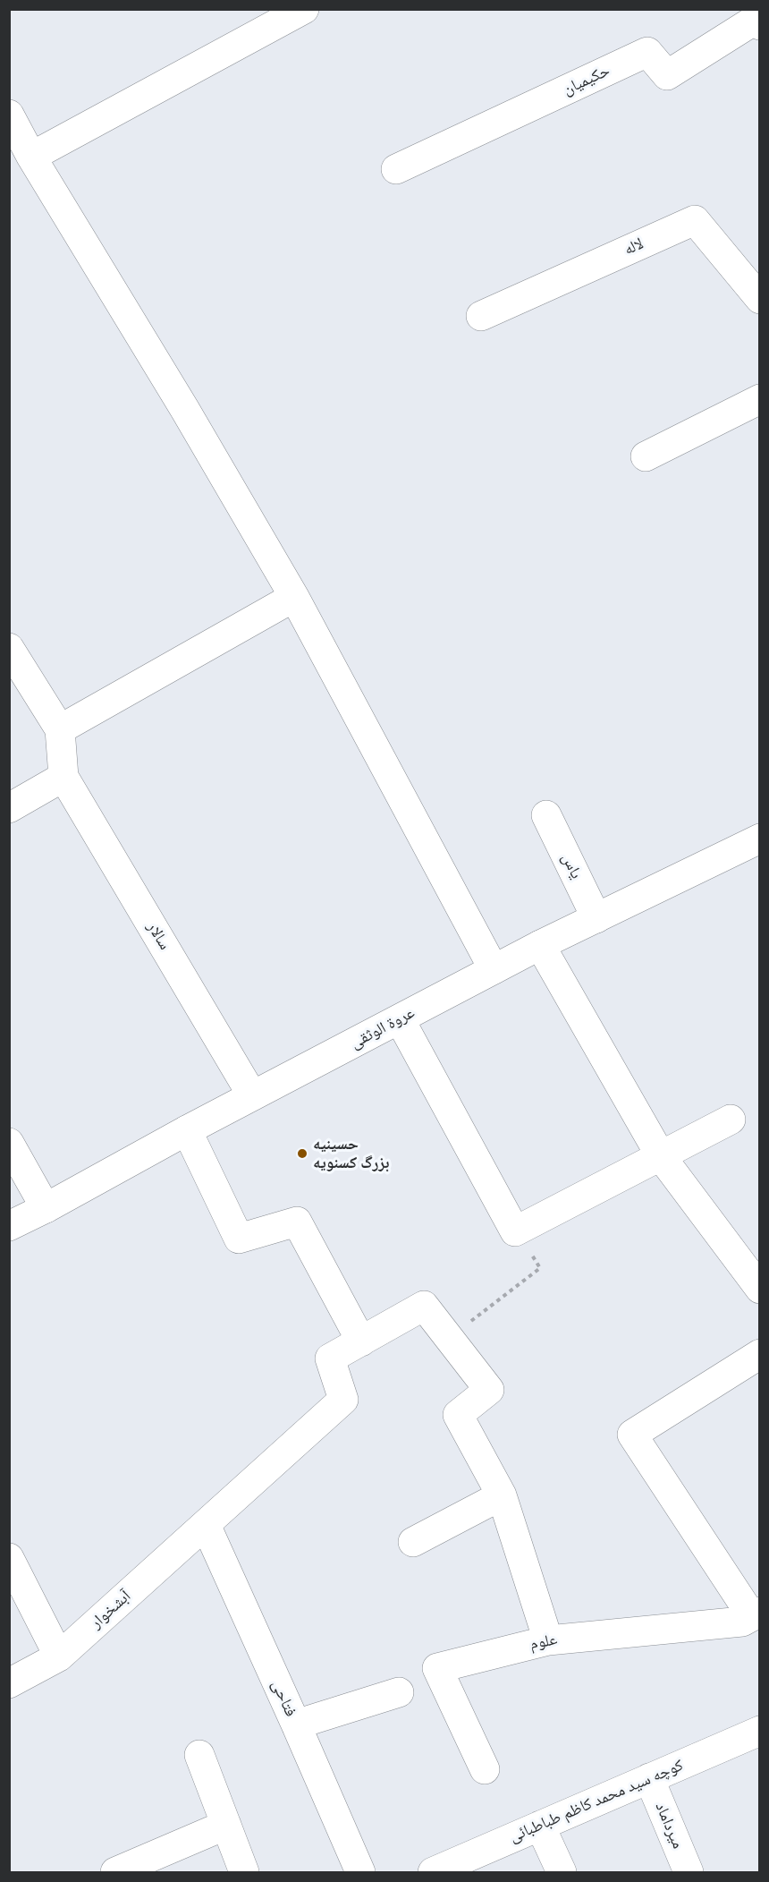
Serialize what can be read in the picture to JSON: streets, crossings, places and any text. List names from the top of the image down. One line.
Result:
{"streets":{"street":["حکیمیان","لاله","یاس","سالار","عروة الوثقی","آبشخوار","علوم","فتاحی","کوچه سید محمد کاظم طباطبائی","میرداماد"]},"crossings":[["یاس","عروة الوثقی"],["سالار","عروة الوثقی"],["آبشخوار","فتاحی"],["کوچه سید محمد کاظم طباطبائی","میرداماد"]],"places":["حسینیه بزرگ کسنویه"]}
